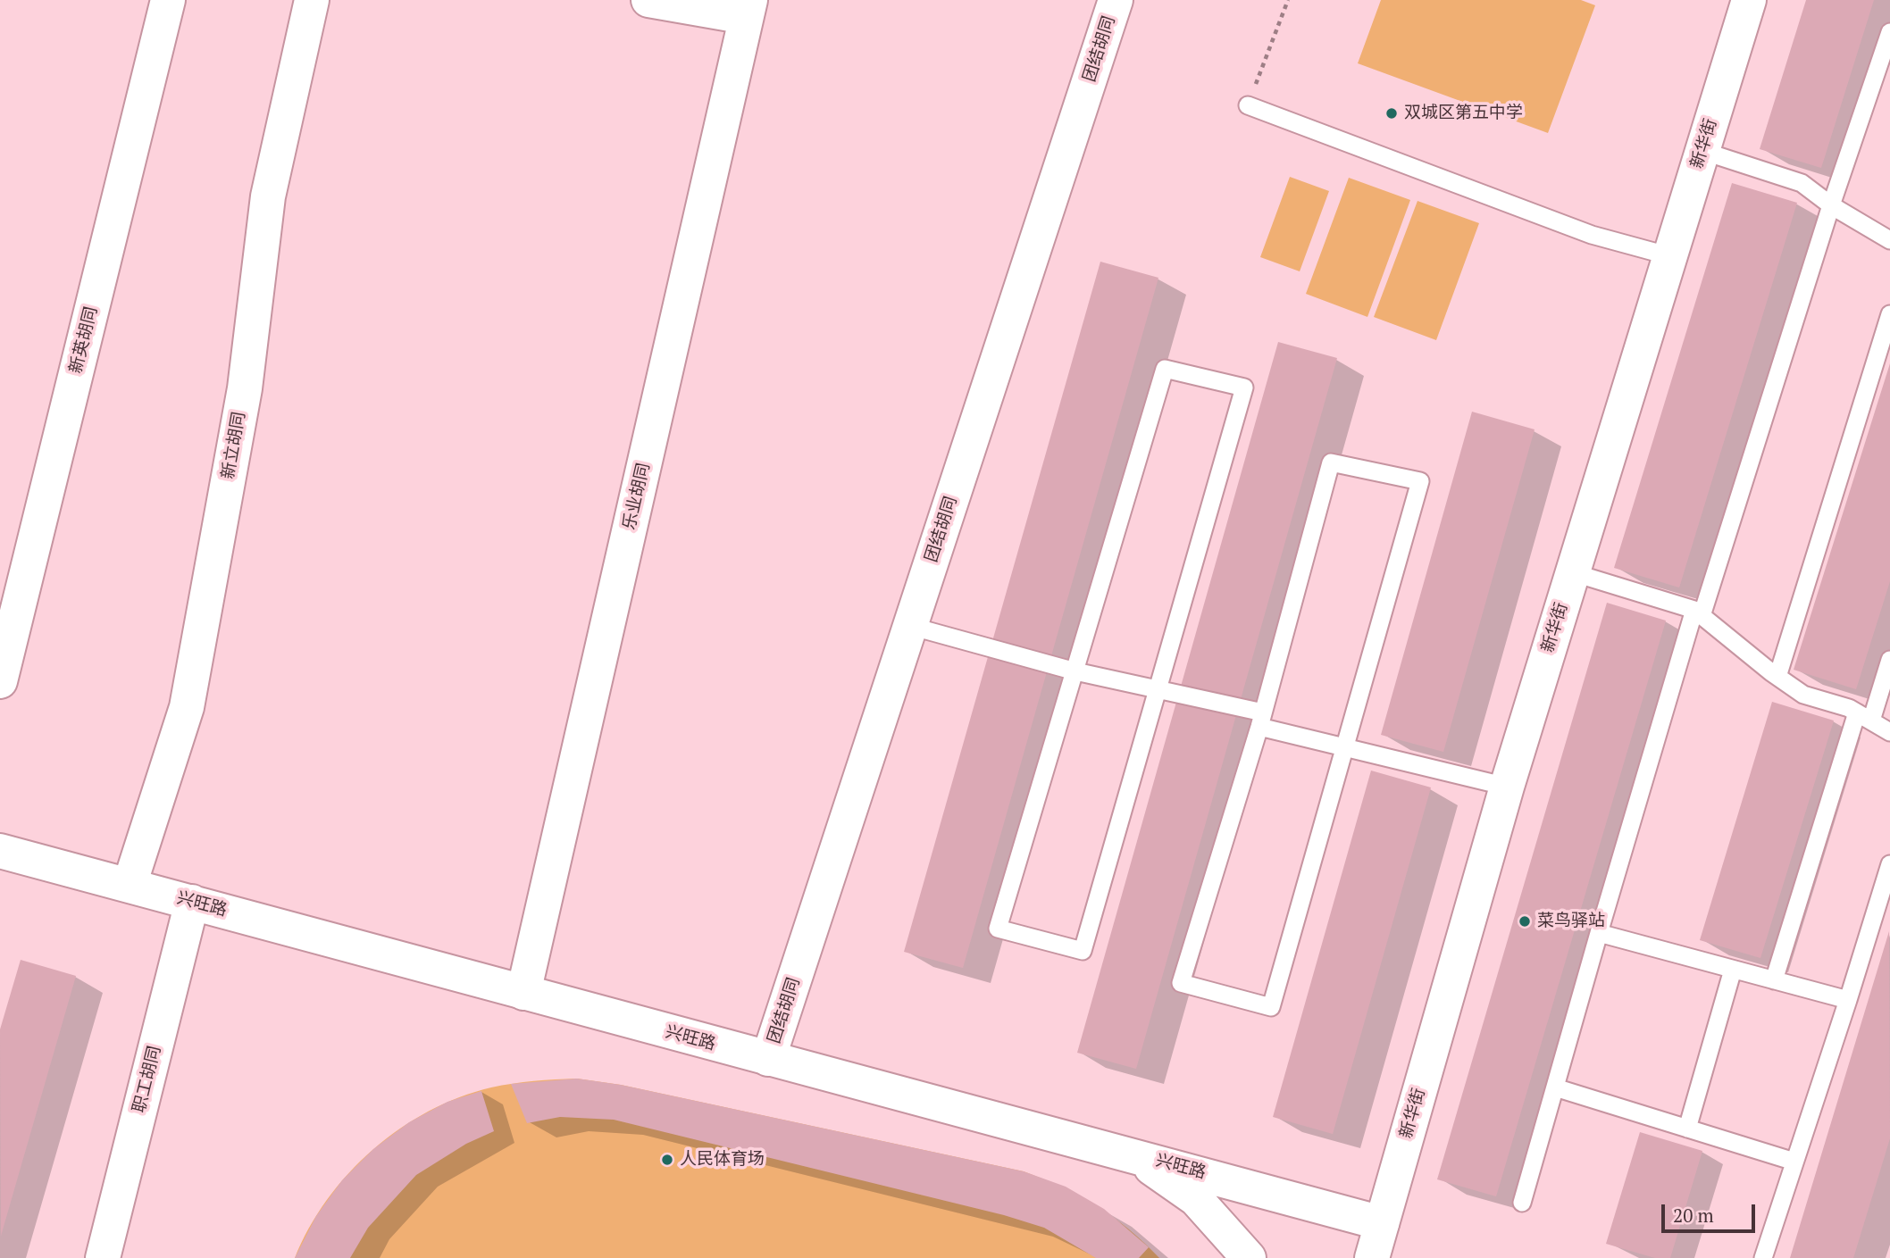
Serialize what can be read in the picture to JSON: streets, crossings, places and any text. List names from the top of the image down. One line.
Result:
{"streets":{"street":["团结胡同","新华街","新英胡同","新立胡同","乐业胡同","兴旺路","职工胡同"]},"crossings":[["团结胡同","兴旺路"],["新华街","兴旺路"],["新立胡同","兴旺路"],["乐业胡同","兴旺路"],["兴旺路","职工胡同"]],"places":["双城区第五中学","菜鸟驿站","人民体育场"],"scale_bar":"20 m"}
